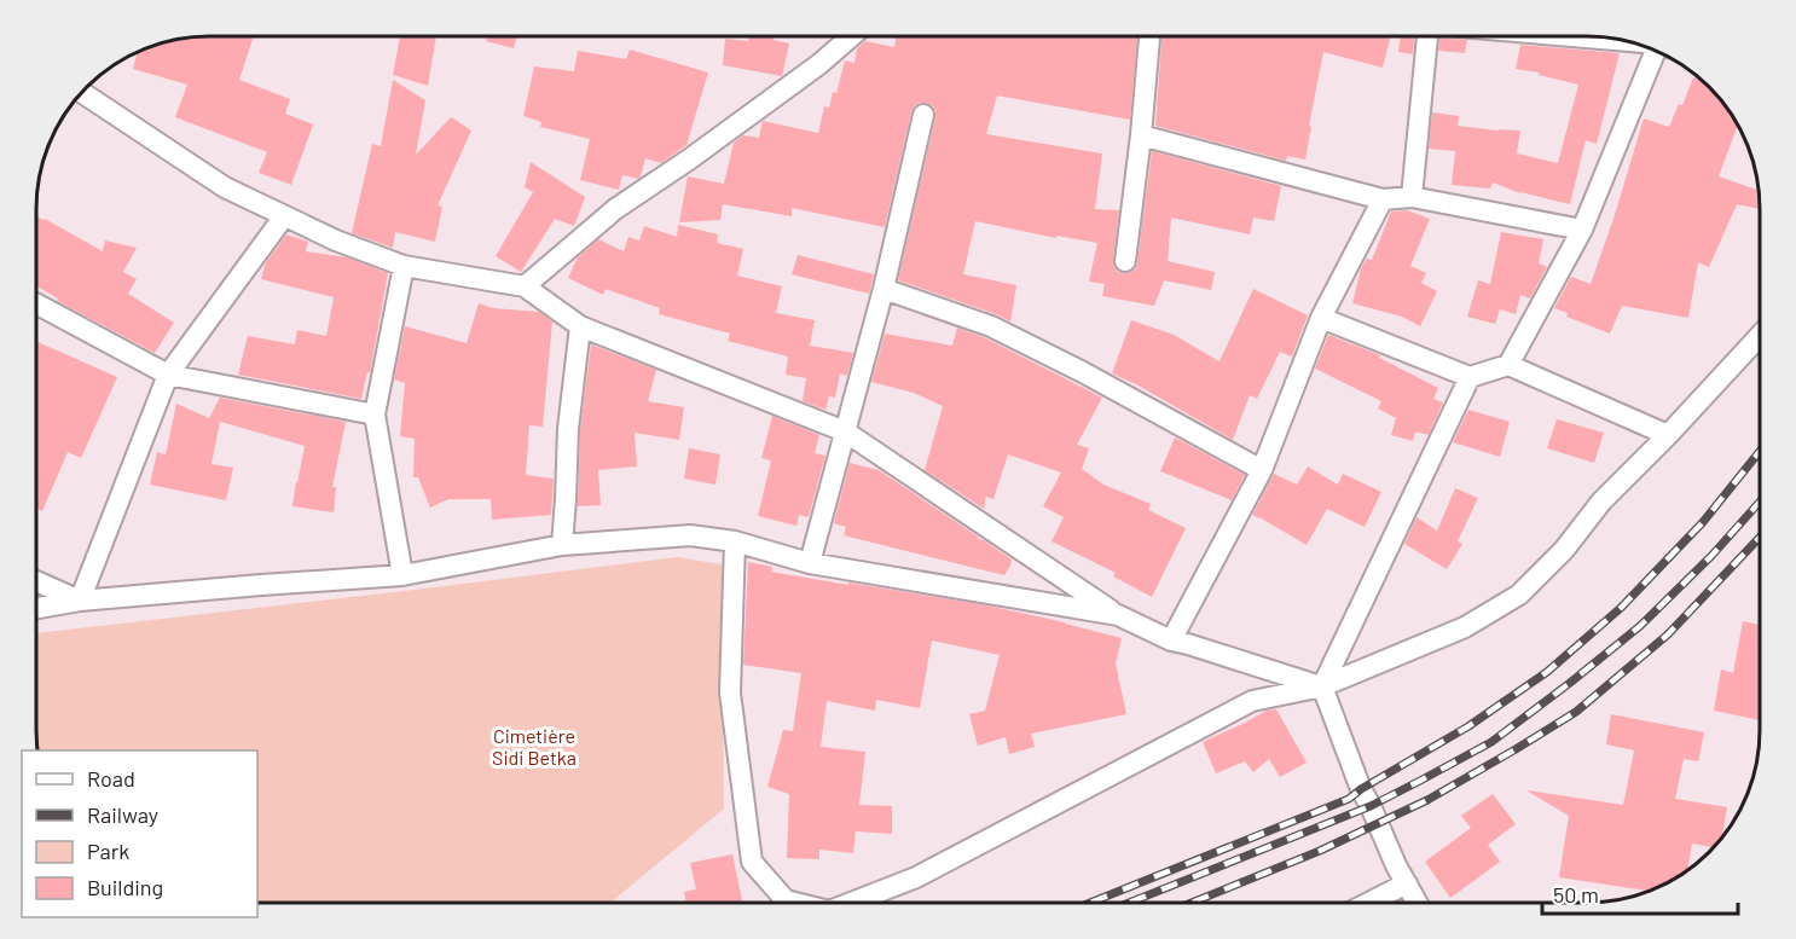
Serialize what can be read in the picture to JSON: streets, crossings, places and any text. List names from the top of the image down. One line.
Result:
{"parks":["Cimetière Sidi Betka"],"legend":["Road","Railway","Park","Building"],"scale_bar":"50 m"}
